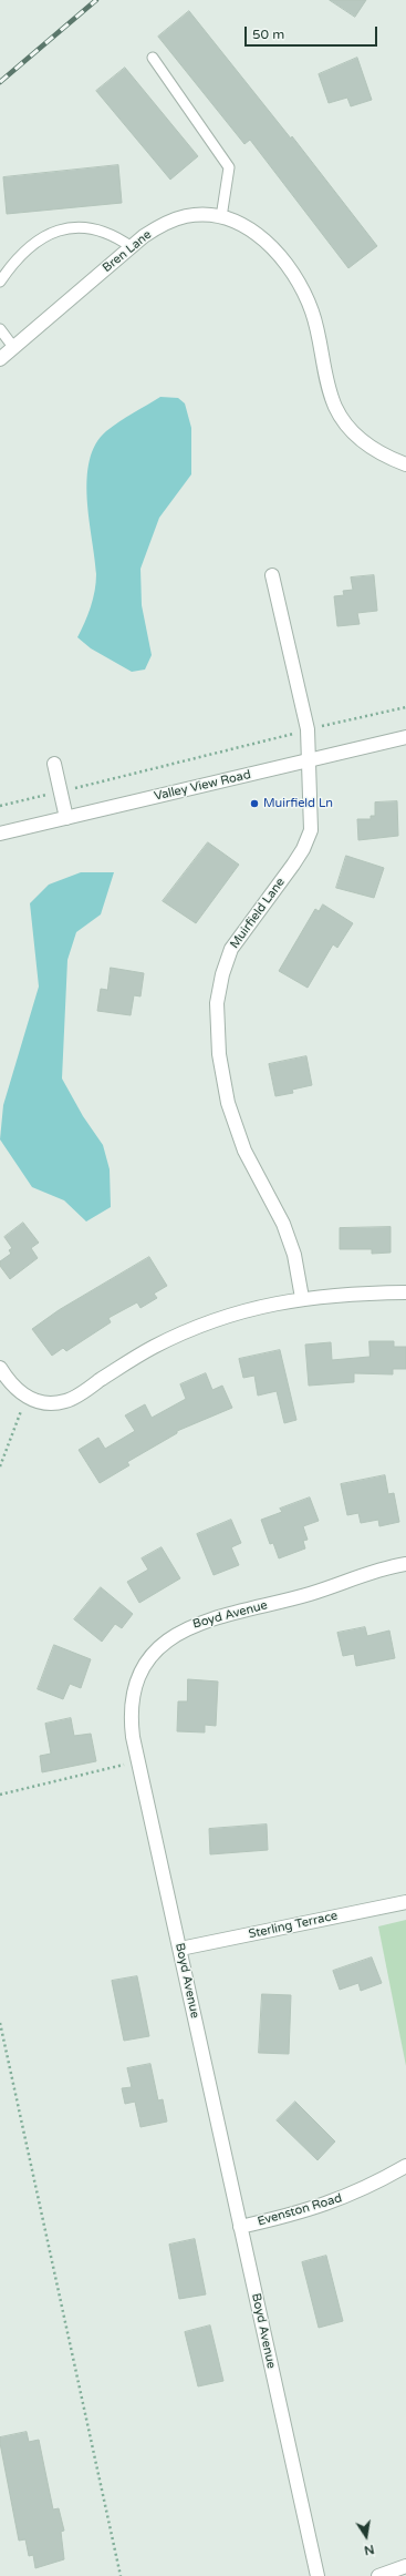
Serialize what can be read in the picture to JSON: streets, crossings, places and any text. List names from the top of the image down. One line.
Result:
{"streets":{"street":["Bren Lane","Valley View Road","Muirfield Lane","Boyd Avenue","Sterling Terrace","Evenston Road"]},"crossings":[["Valley View Road","Muirfield Lane"],["Boyd Avenue","Sterling Terrace"],["Boyd Avenue","Evenston Road"]],"places":["Muirfield Ln"],"scale_bar":"50 m","north":"bottom"}
